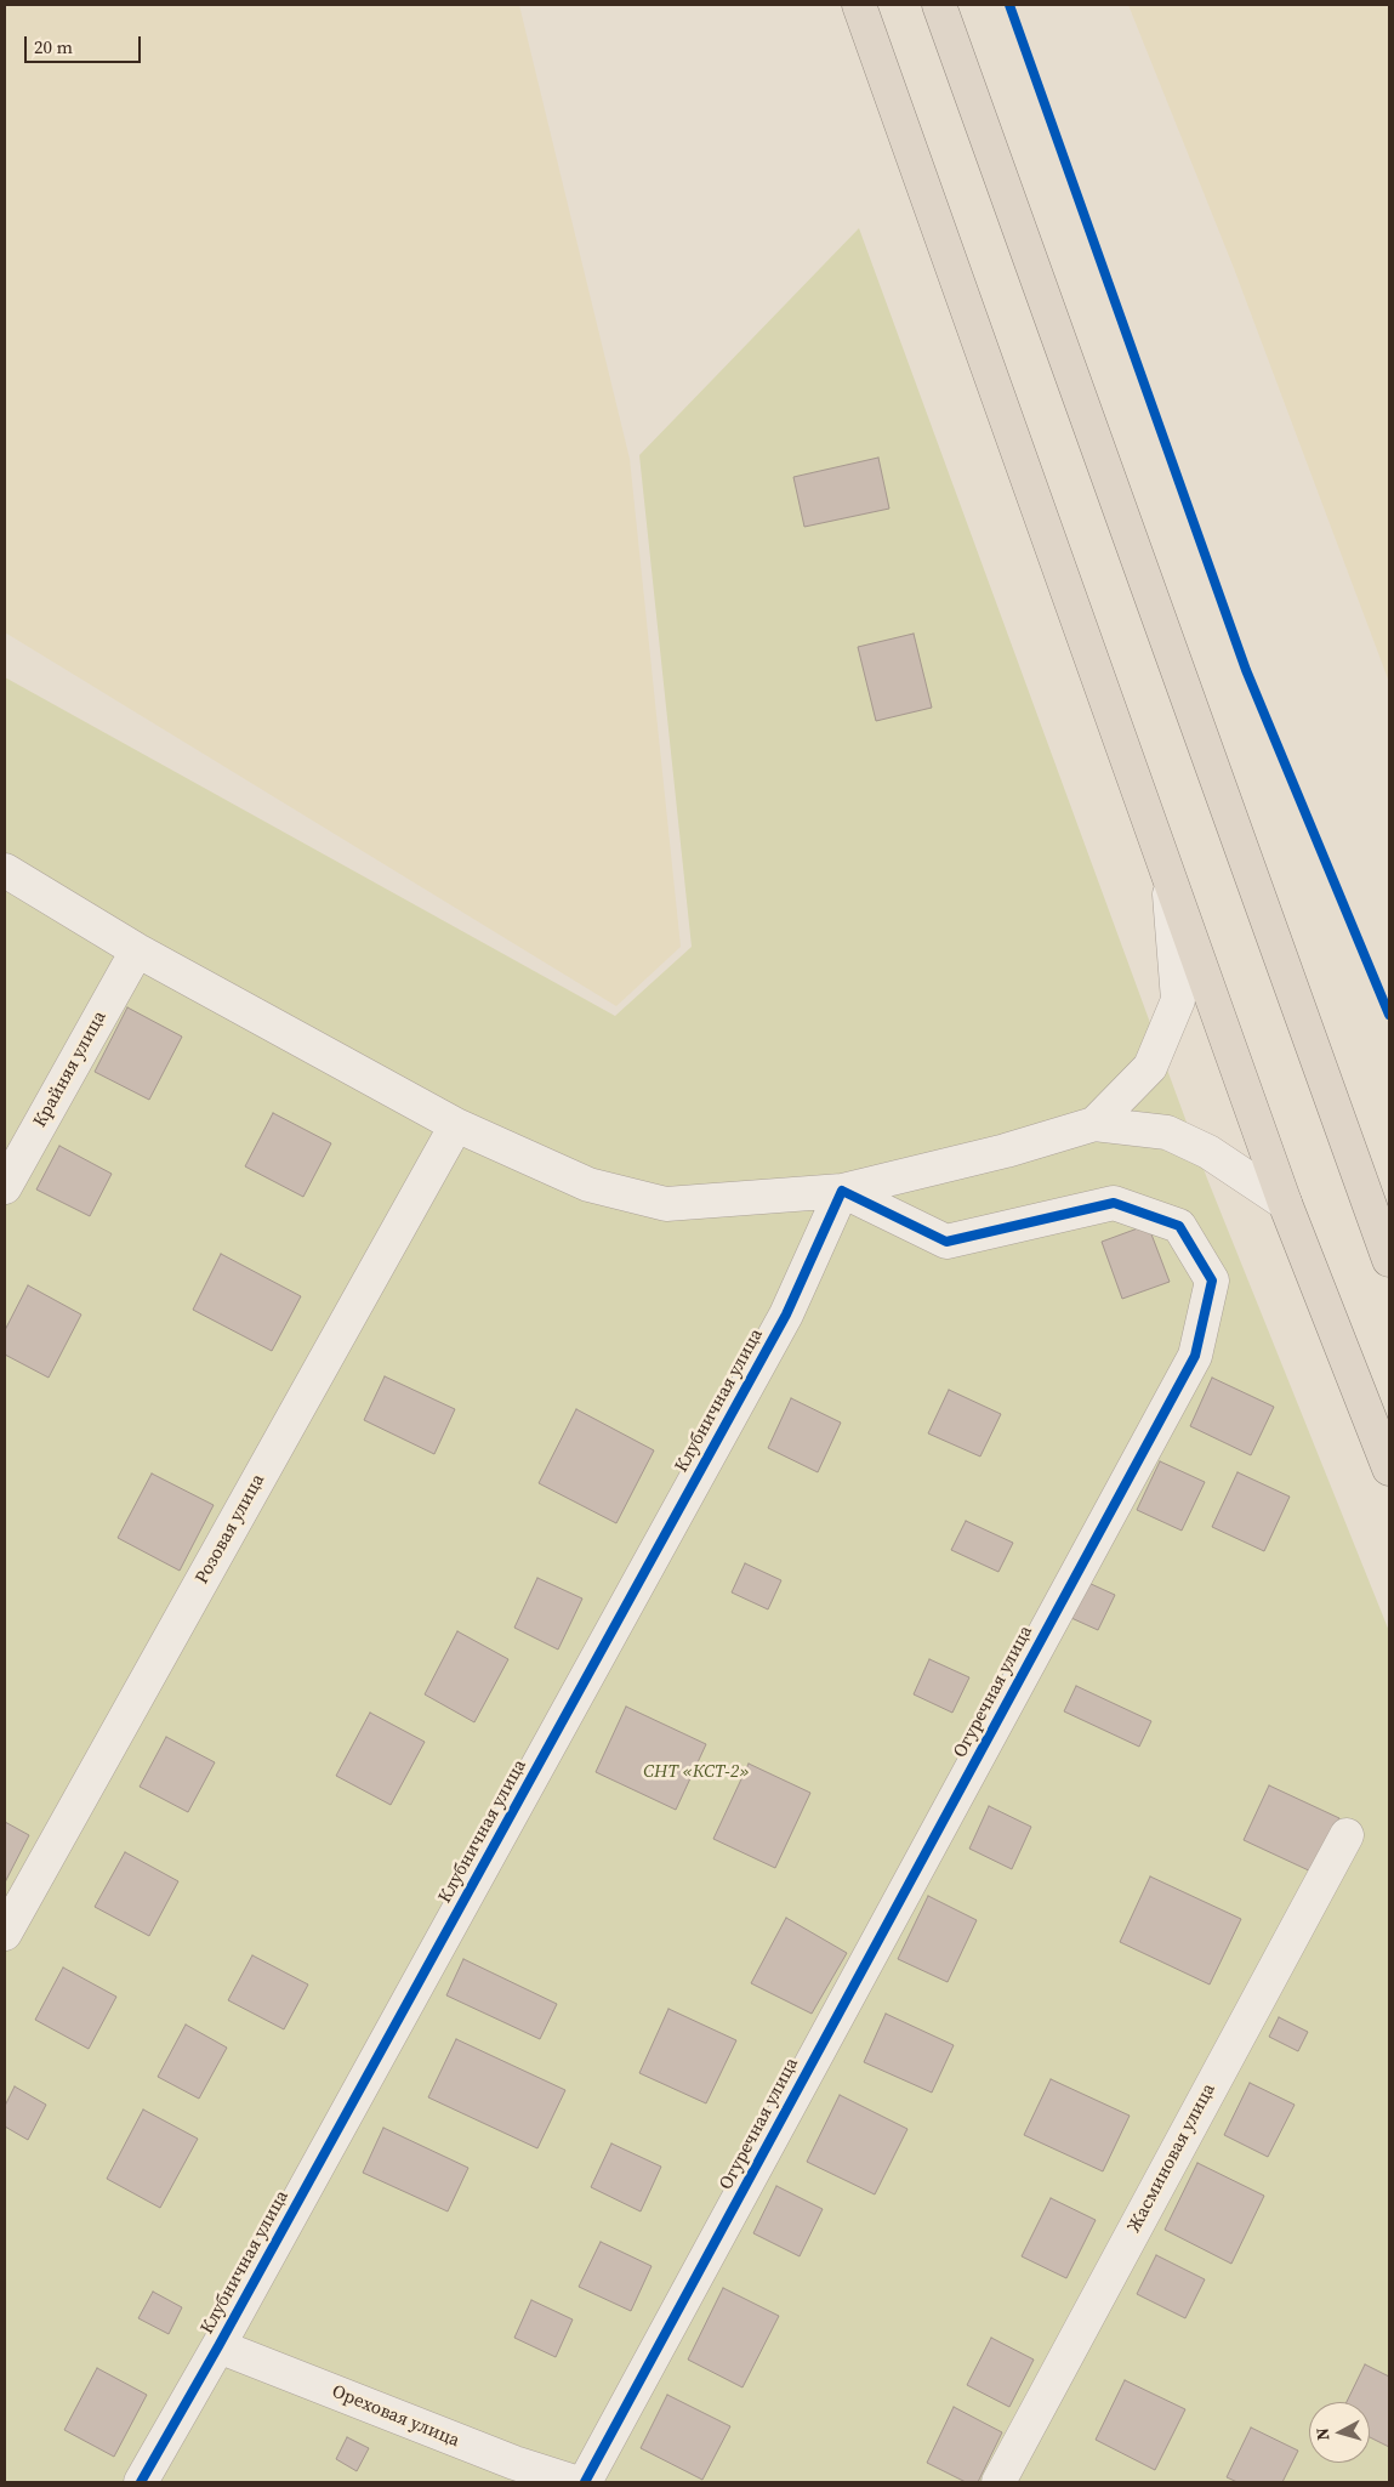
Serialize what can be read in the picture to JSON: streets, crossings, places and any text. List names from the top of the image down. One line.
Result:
{"streets":{"street":["Крайняя улица","Клубничная улица","Розовая улица","Огуречная улица","Жасминовая улица","Ореховая улица"]},"crossings":[["Клубничная улица","Огуречная улица"],["Клубничная улица","Ореховая улица"]],"parks":["СНТ «КСТ-2»"],"scale_bar":"20 m","north":"left"}
